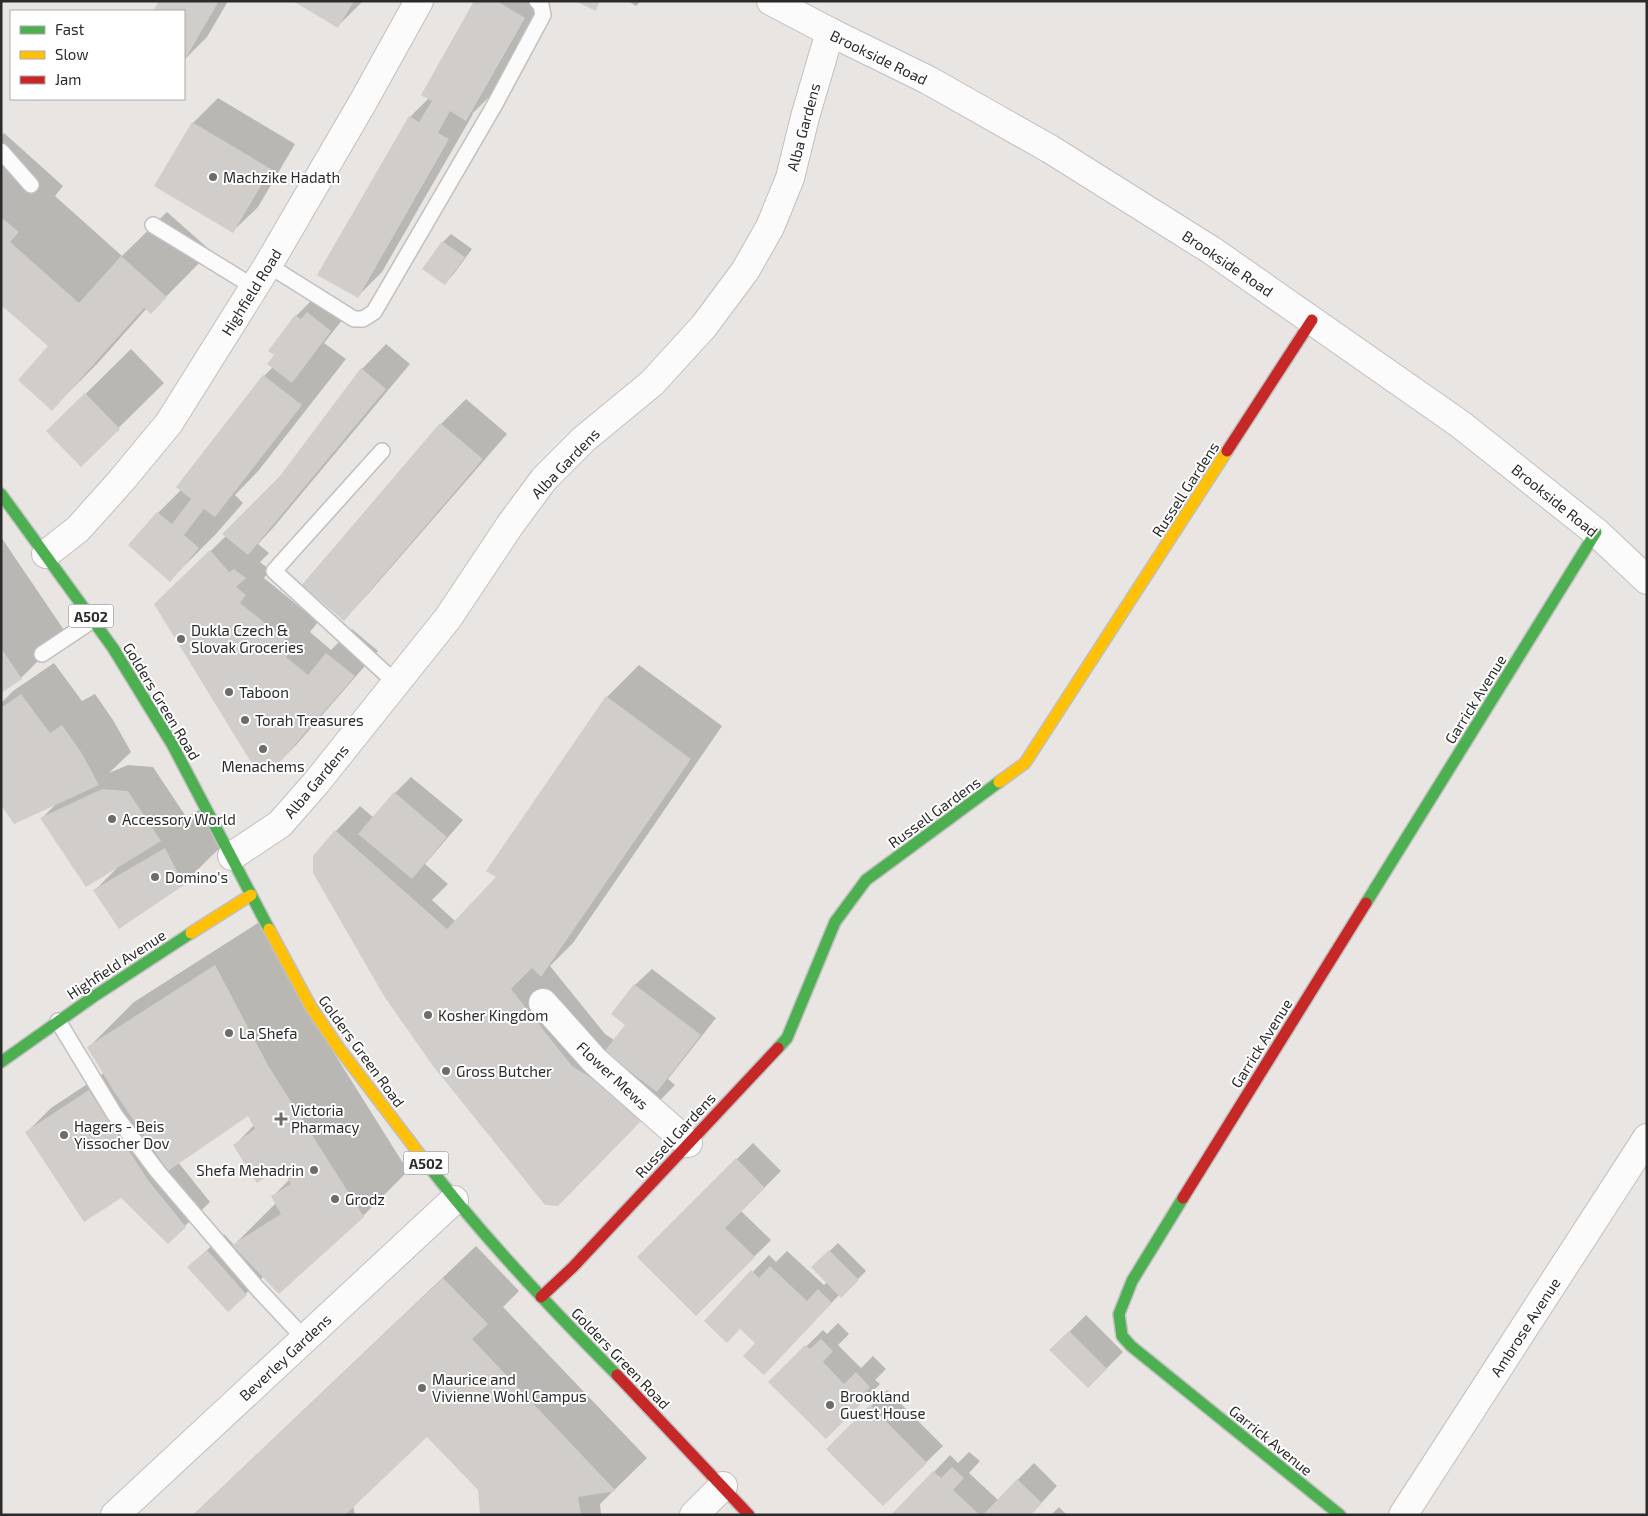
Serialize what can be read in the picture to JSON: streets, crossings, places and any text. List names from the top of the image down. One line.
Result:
{"streets":{"street":["Brookside Road","Alba Gardens","Highfield Road","Russell Gardens","A502","Garrick Avenue","Golders Green Road","Highfield Avenue","Flower Mews","Ambrose Avenue","Beverley Gardens"]},"crossings":[["Brookside Road","Alba Gardens"],["Brookside Road","Russell Gardens"],["Brookside Road","Garrick Avenue"],["Alba Gardens","Golders Green Road"],["Highfield Road","Golders Green Road"],["Russell Gardens","Golders Green Road"],["Russell Gardens","Flower Mews"],["Golders Green Road","Highfield Avenue"],["Golders Green Road","Beverley Gardens"]],"places":{"other":["Machzike Hadath","Dukla Czech & Slovak Groceries","Taboon","Torah Treasures","Menachems","Accessory World","Domino's","Kosher Kingdom","La Shefa","Gross Butcher","Hagers - Beis Yissocher Dov","Shefa Mehadrin","Grodz","Maurice and Vivienne Wohl Campus","Brookland Guest House"],"health":["Victoria Pharmacy"]},"legend":["Fast","Slow","Jam"]}
